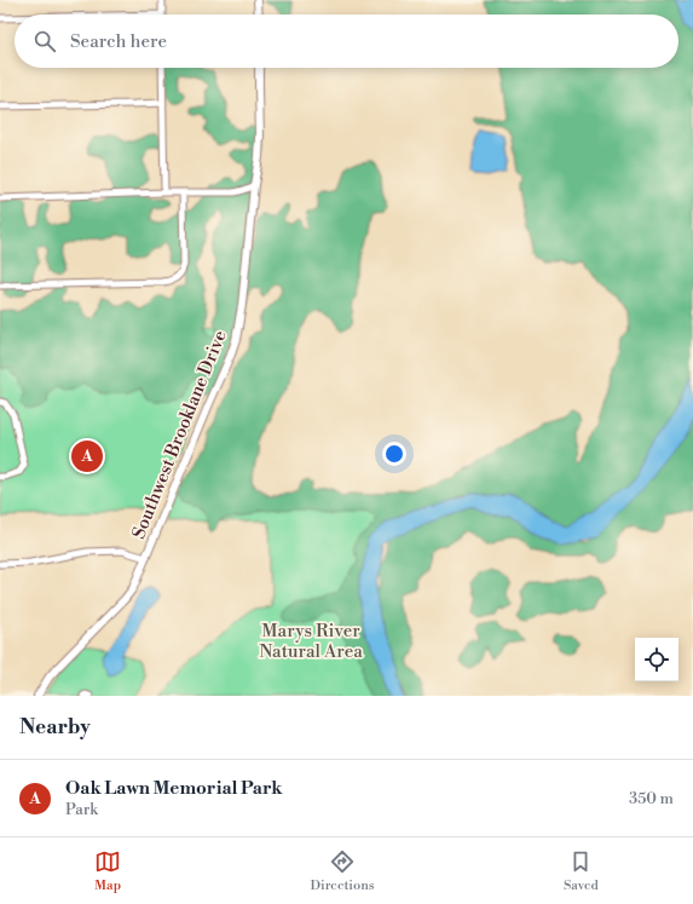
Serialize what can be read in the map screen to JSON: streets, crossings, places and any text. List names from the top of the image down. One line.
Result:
{"streets":{"street":["Southwest Brooklane Drive"]},"parks":["Marys River Natural Area"],"page":{"search":"Search here","pins":"A","heading":"Nearby","list":[{"mark":"A","name":"Oak Lawn Memorial Park","note":"Park","value":"350 m"}],"nav":["Map","Directions","Saved"]}}
